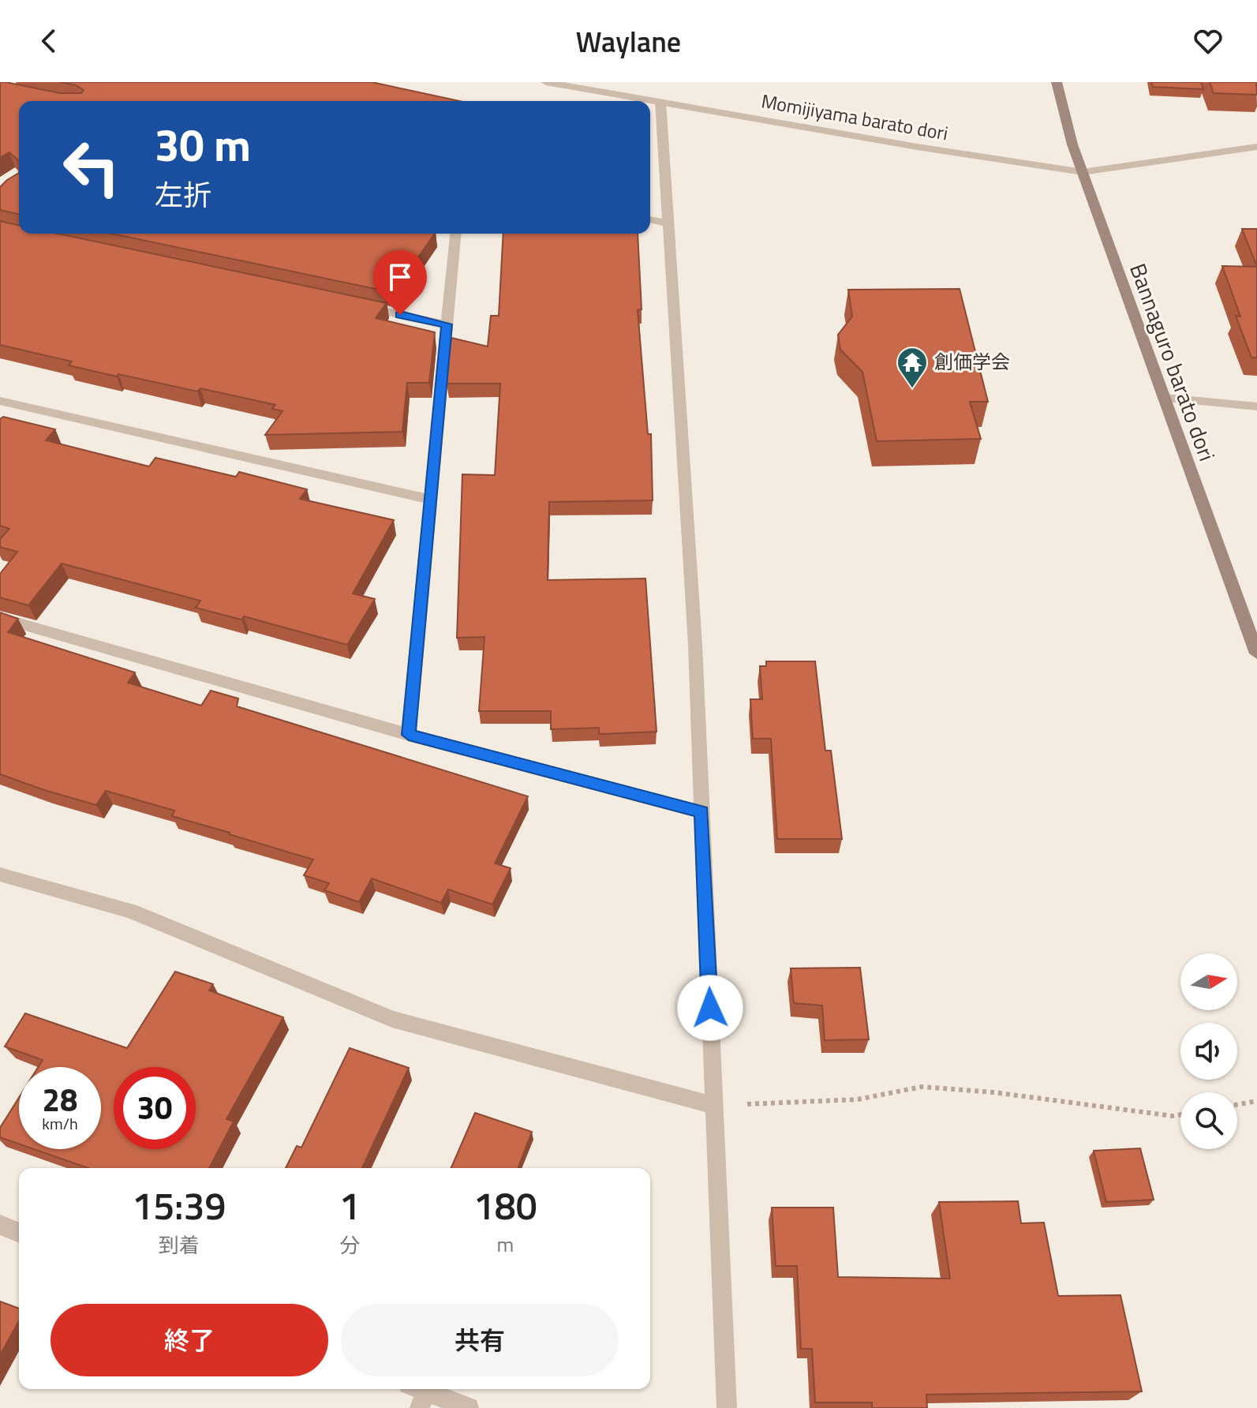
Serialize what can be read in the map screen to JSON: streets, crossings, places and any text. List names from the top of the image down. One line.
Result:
{"streets":{"main road":["Bannaguro barato dori"],"street":["Momijiyama barato dori"]},"crossings":[["Momijiyama barato dori","Bannaguro barato dori"]],"places":{"temple":["創価学会"]},"north":"right","page":{"header":"Waylane","turn":["30 m","左折"],"speed":"28 km/h","limit":"30","eta":["15:39","到着","1","分","180","m"],"buttons":["終了","共有"]}}
